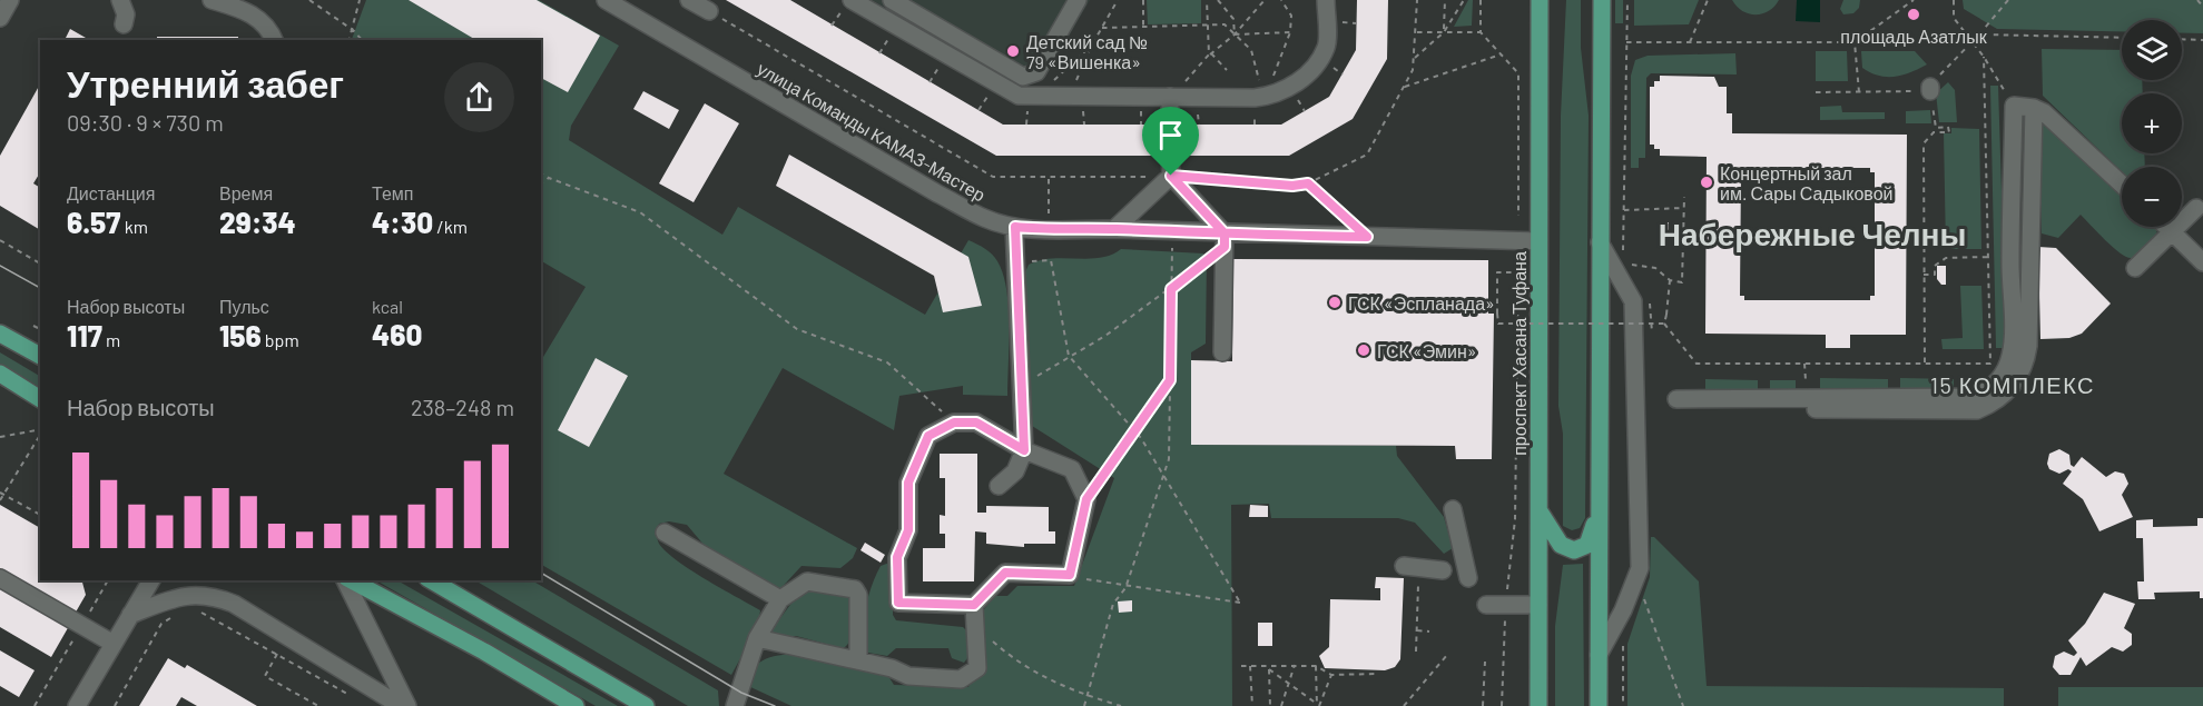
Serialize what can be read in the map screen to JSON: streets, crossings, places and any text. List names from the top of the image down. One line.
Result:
{"streets":{"main road":["проспект Хасана Туфана"],"street":["улица Команды КАМАЗ-Мастер"]},"crossings":[["улица Команды КАМАЗ-Мастер","проспект Хасана Туфана"]],"districts":["Набережные Челны","15 КОМПЛЕКС"],"places":["площадь Азатлык","Детский сад № 79 «Вишенка»","Концертный зал им. Сары Садыковой","ГСК «Эспланада»","ГСК «Эмин»"],"page":{"map_buttons":["+","−"],"heading":["Утренний забег","09:30 · 9 × 730 m"],"stats":[["Дистанция","6.57 km"],["Время","29:34"],["Темп","4:30 /km"],["Набор высоты","117 m"],["Пульс","156 bpm"],["kcal","460"]],"chart":["Набор высоты","238–248 m"]}}
